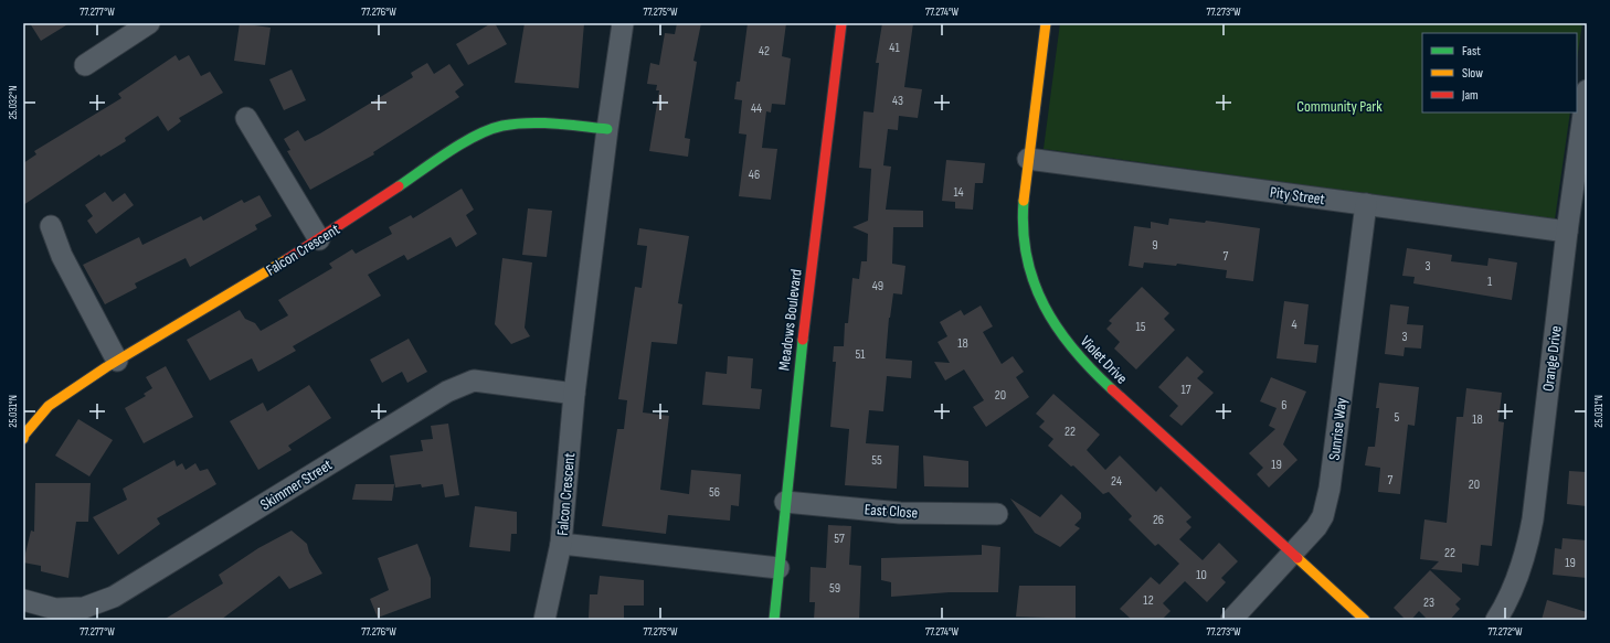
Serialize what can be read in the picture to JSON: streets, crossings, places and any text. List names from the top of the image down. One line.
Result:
{"streets":{"street":["Pity Street","Falcon Crescent","Meadows Boulevard","Orange Drive","Violet Drive","Sunrise Way","Skimmer Street","East Close"]},"crossings":[["Pity Street","Orange Drive"],["Pity Street","Violet Drive"],["Pity Street","Sunrise Way"],["Falcon Crescent","Skimmer Street"],["Meadows Boulevard","East Close"],["Violet Drive","Sunrise Way"]],"parks":["Community Park"],"house_numbers":["41","42","43","44","46","14","9","7","3","1","49","4","15","3","18","51","17","20","6","5","18","22","55","19","7","24","20","56","26","57","22","19","10","59","12","23"],"legend":["Fast","Slow","Jam"],"coordinates":["77.277°W","77.276°W","77.275°W","77.274°W","77.273°W","25.032°N","25.031°N","77.272°W"]}
